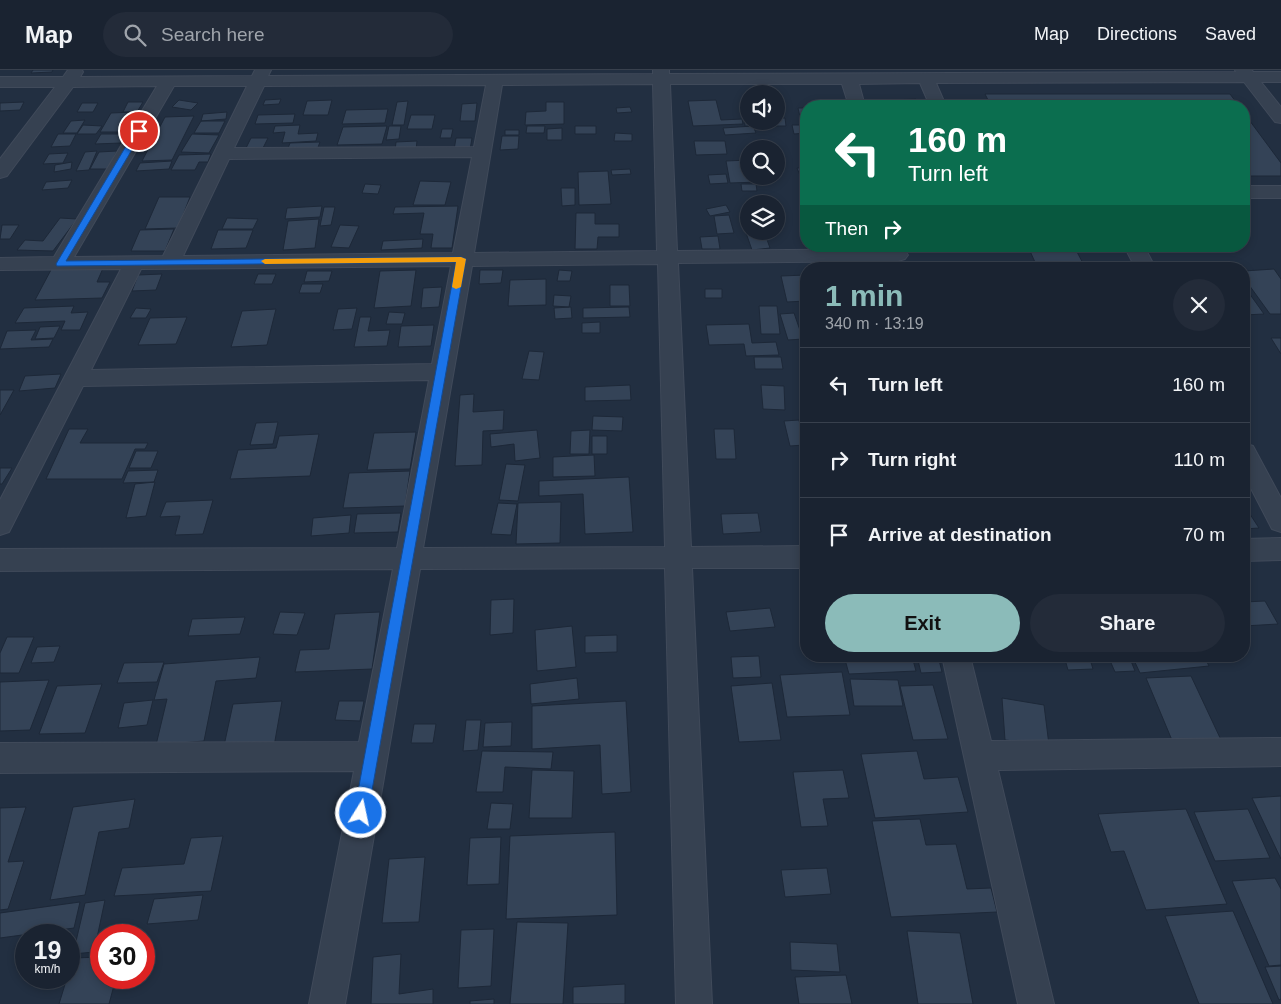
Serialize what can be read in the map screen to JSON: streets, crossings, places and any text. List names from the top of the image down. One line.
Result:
{"page":{"header":"Map","search":"Search here","nav":["Map","Directions","Saved"],"turn":["160 m","Turn left"],"then":"Then","heading":["1 min","340 m · 13:19"],"list":[{"name":"Turn left","value":"160 m"},{"name":"Turn right","value":"110 m"},{"name":"Arrive at destination","value":"70 m"}],"buttons":["Exit","Share"],"speed":"19 km/h","limit":"30"}}
